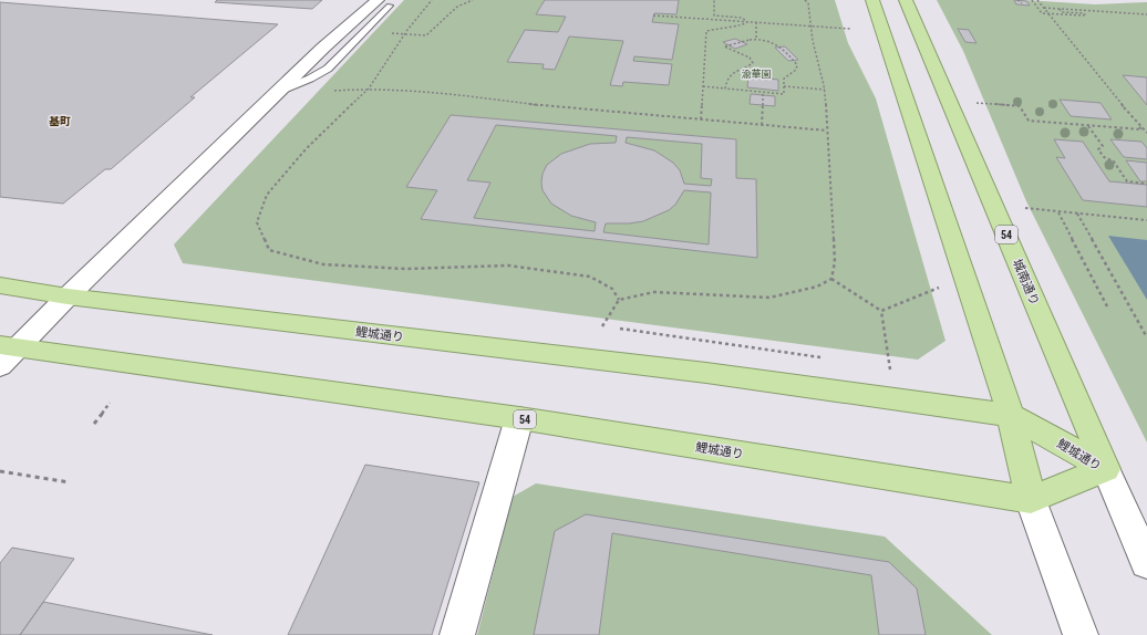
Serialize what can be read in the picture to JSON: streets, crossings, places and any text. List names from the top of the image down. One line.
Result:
{"streets":{"highway":["54","城南通り","鯉城通り"]},"crossings":[["城南通り","鯉城通り"]],"districts":["基町"],"parks":["渝華園"]}
